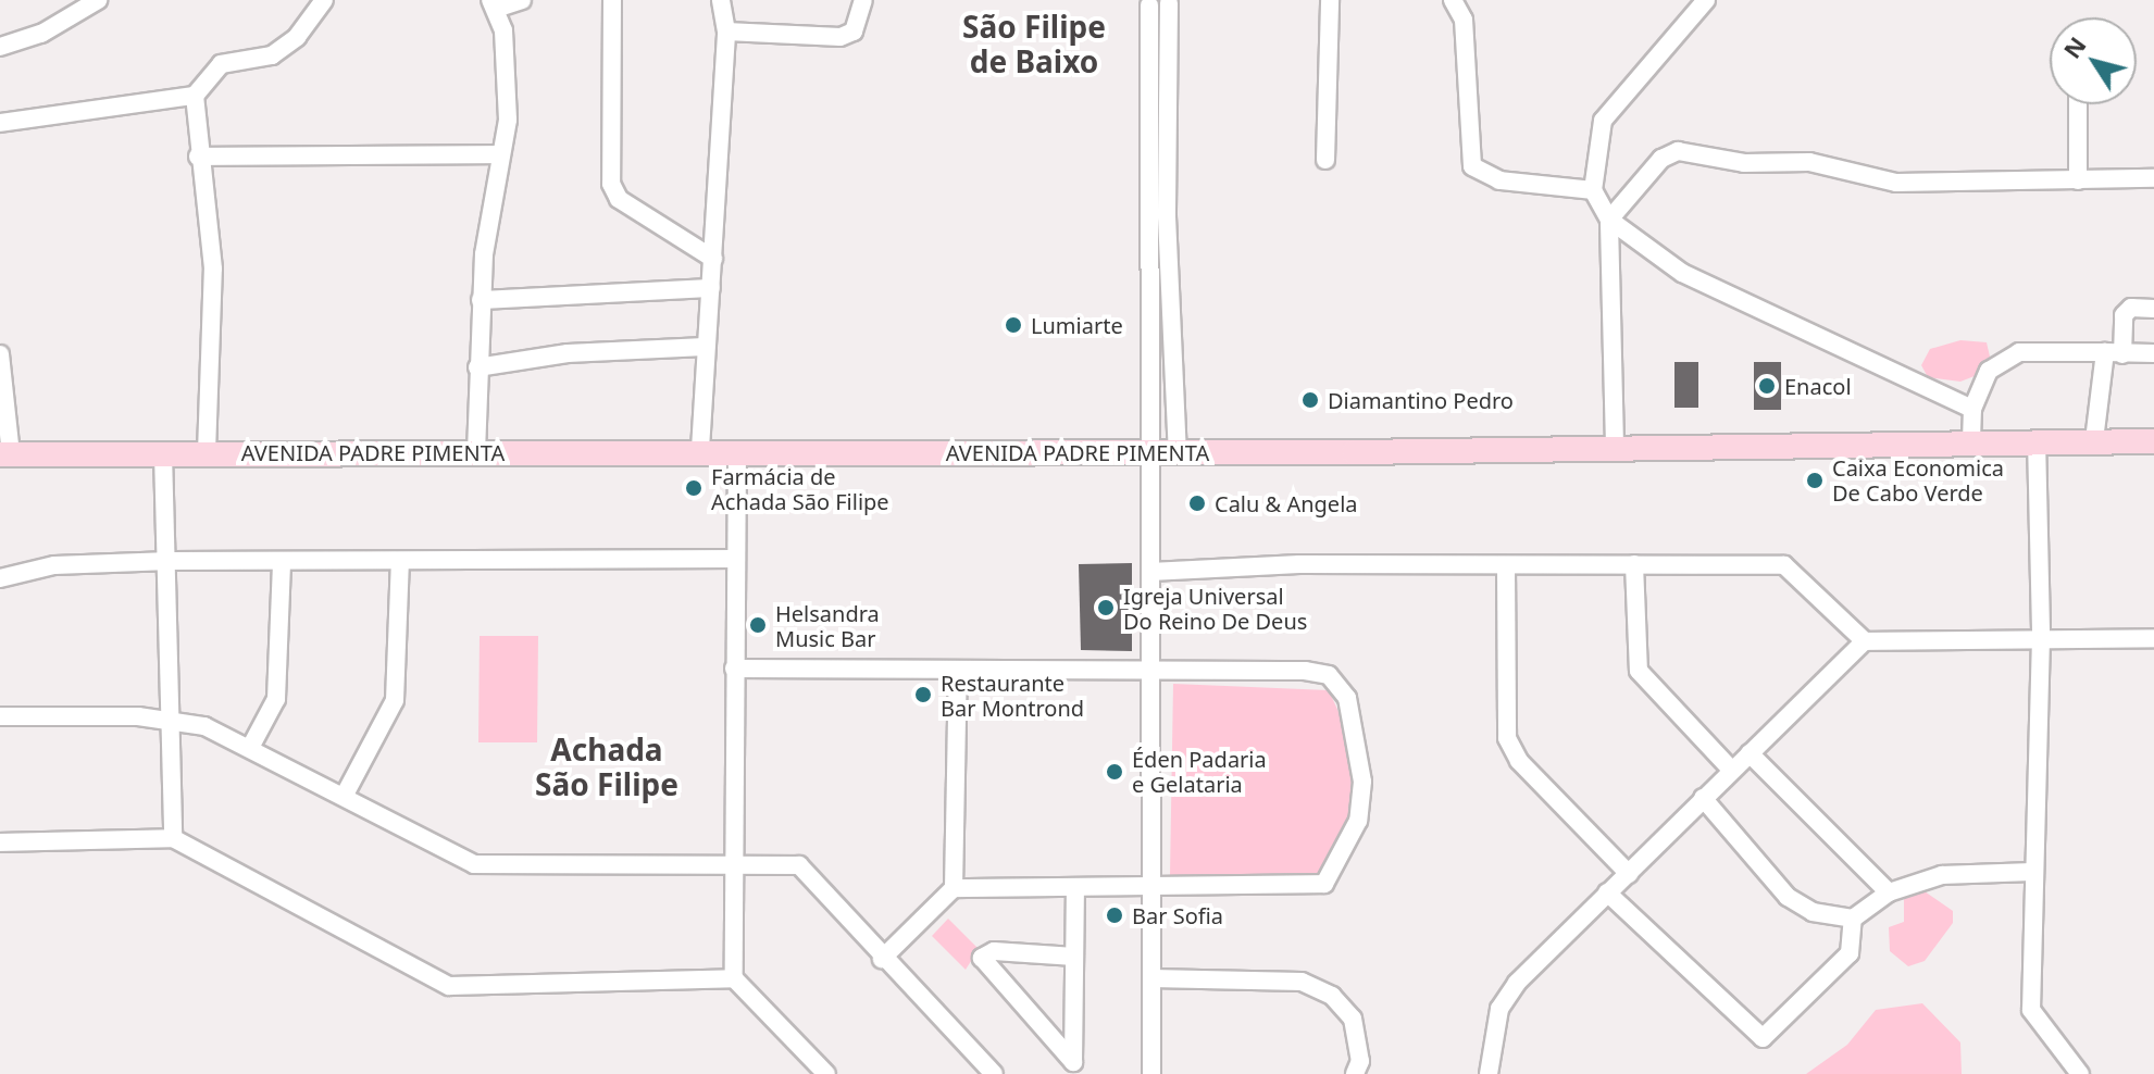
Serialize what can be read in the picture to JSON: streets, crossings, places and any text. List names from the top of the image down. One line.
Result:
{"streets":{"main road":["AVENIDA PADRE PIMENTA"]},"districts":["São Filipe de Baixo","Achada São Filipe"],"places":["Lumiarte","Enacol","Diamantino Pedro","Caixa Economica De Cabo Verde","Farmácia de Achada São Filipe","Calu & Angela","Igreja Universal Do Reino De Deus","Helsandra Music Bar","Restaurante Bar Montrond","Éden Padaria e Gelataria","Bar Sofia"],"north":"top left"}
